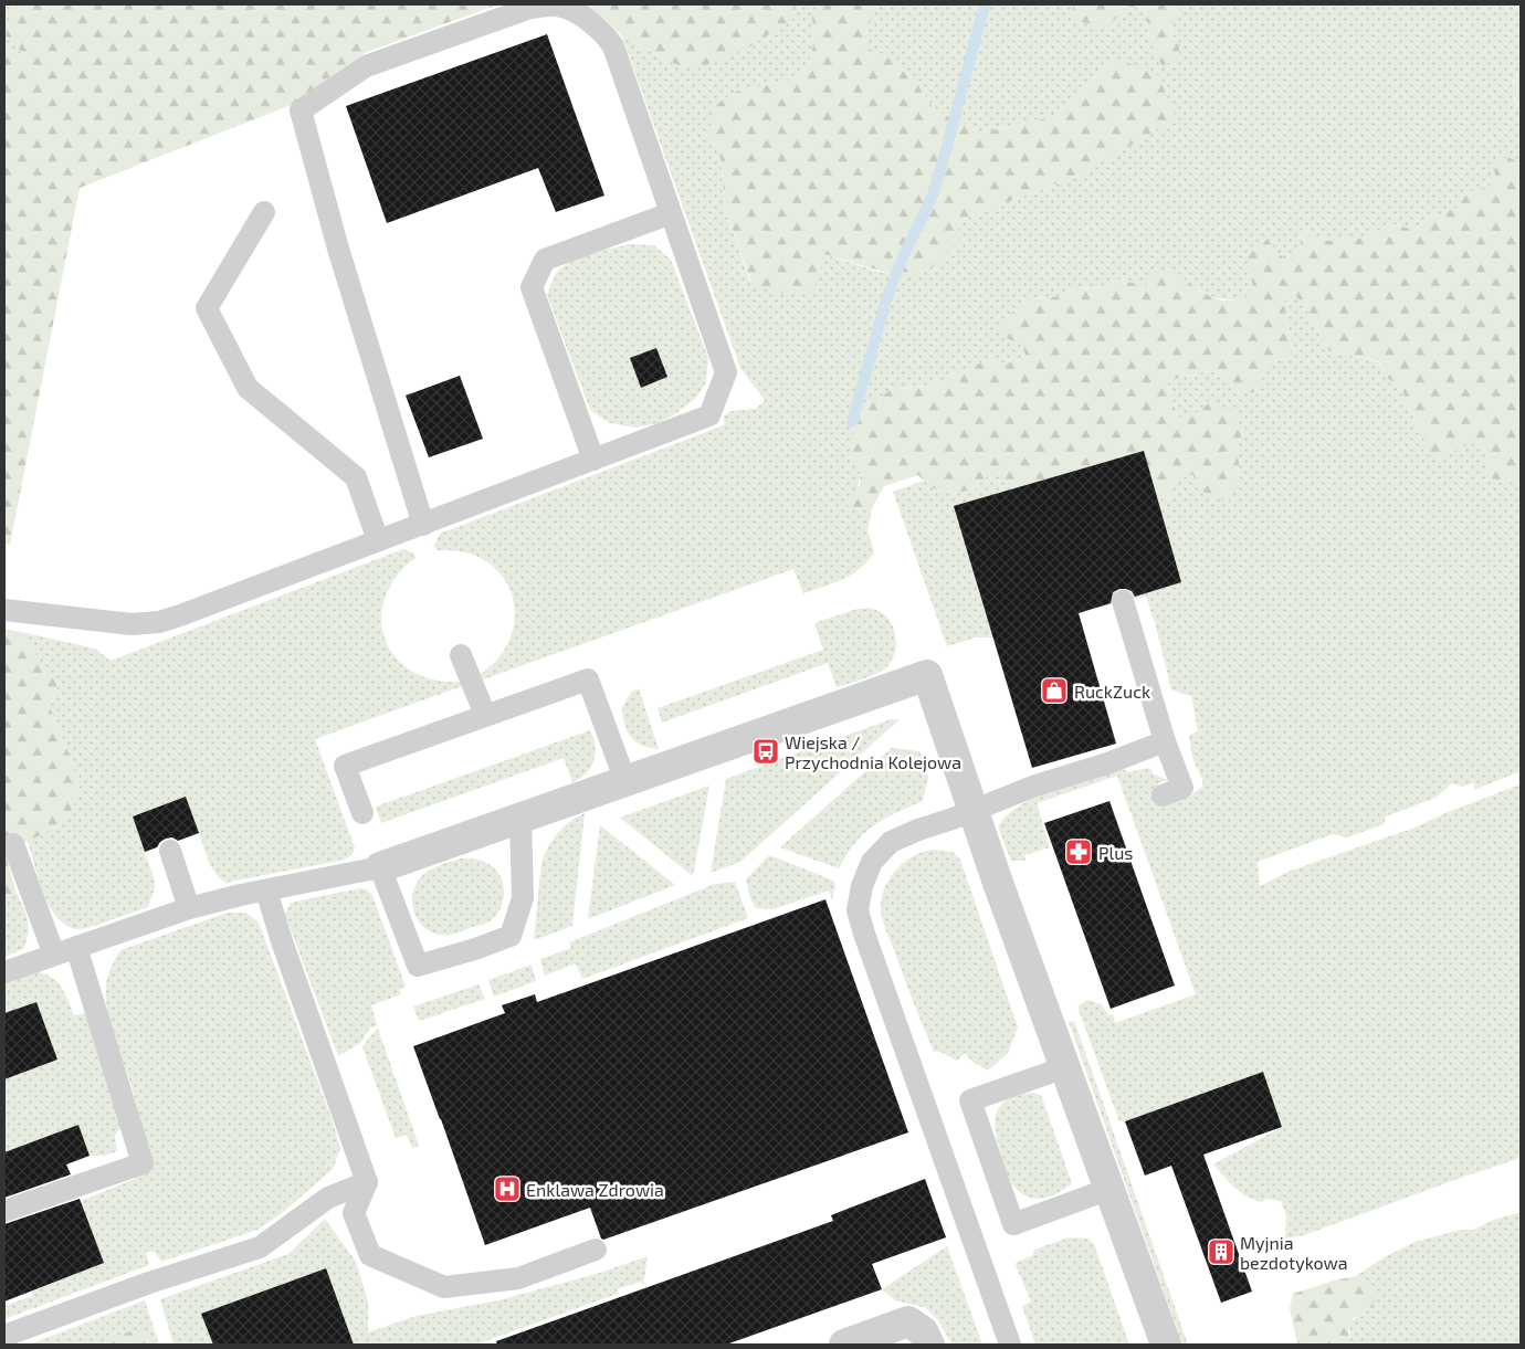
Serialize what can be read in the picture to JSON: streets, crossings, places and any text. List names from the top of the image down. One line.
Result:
{"places":{"shop":["RuckZuck"],"bus stop":["Wiejska / Przychodnia Kolejowa"],"pharmacy":["Plus"],"hospital":["Enklawa Zdrowia"],"building":["Myjnia bezdotykowa"]}}
